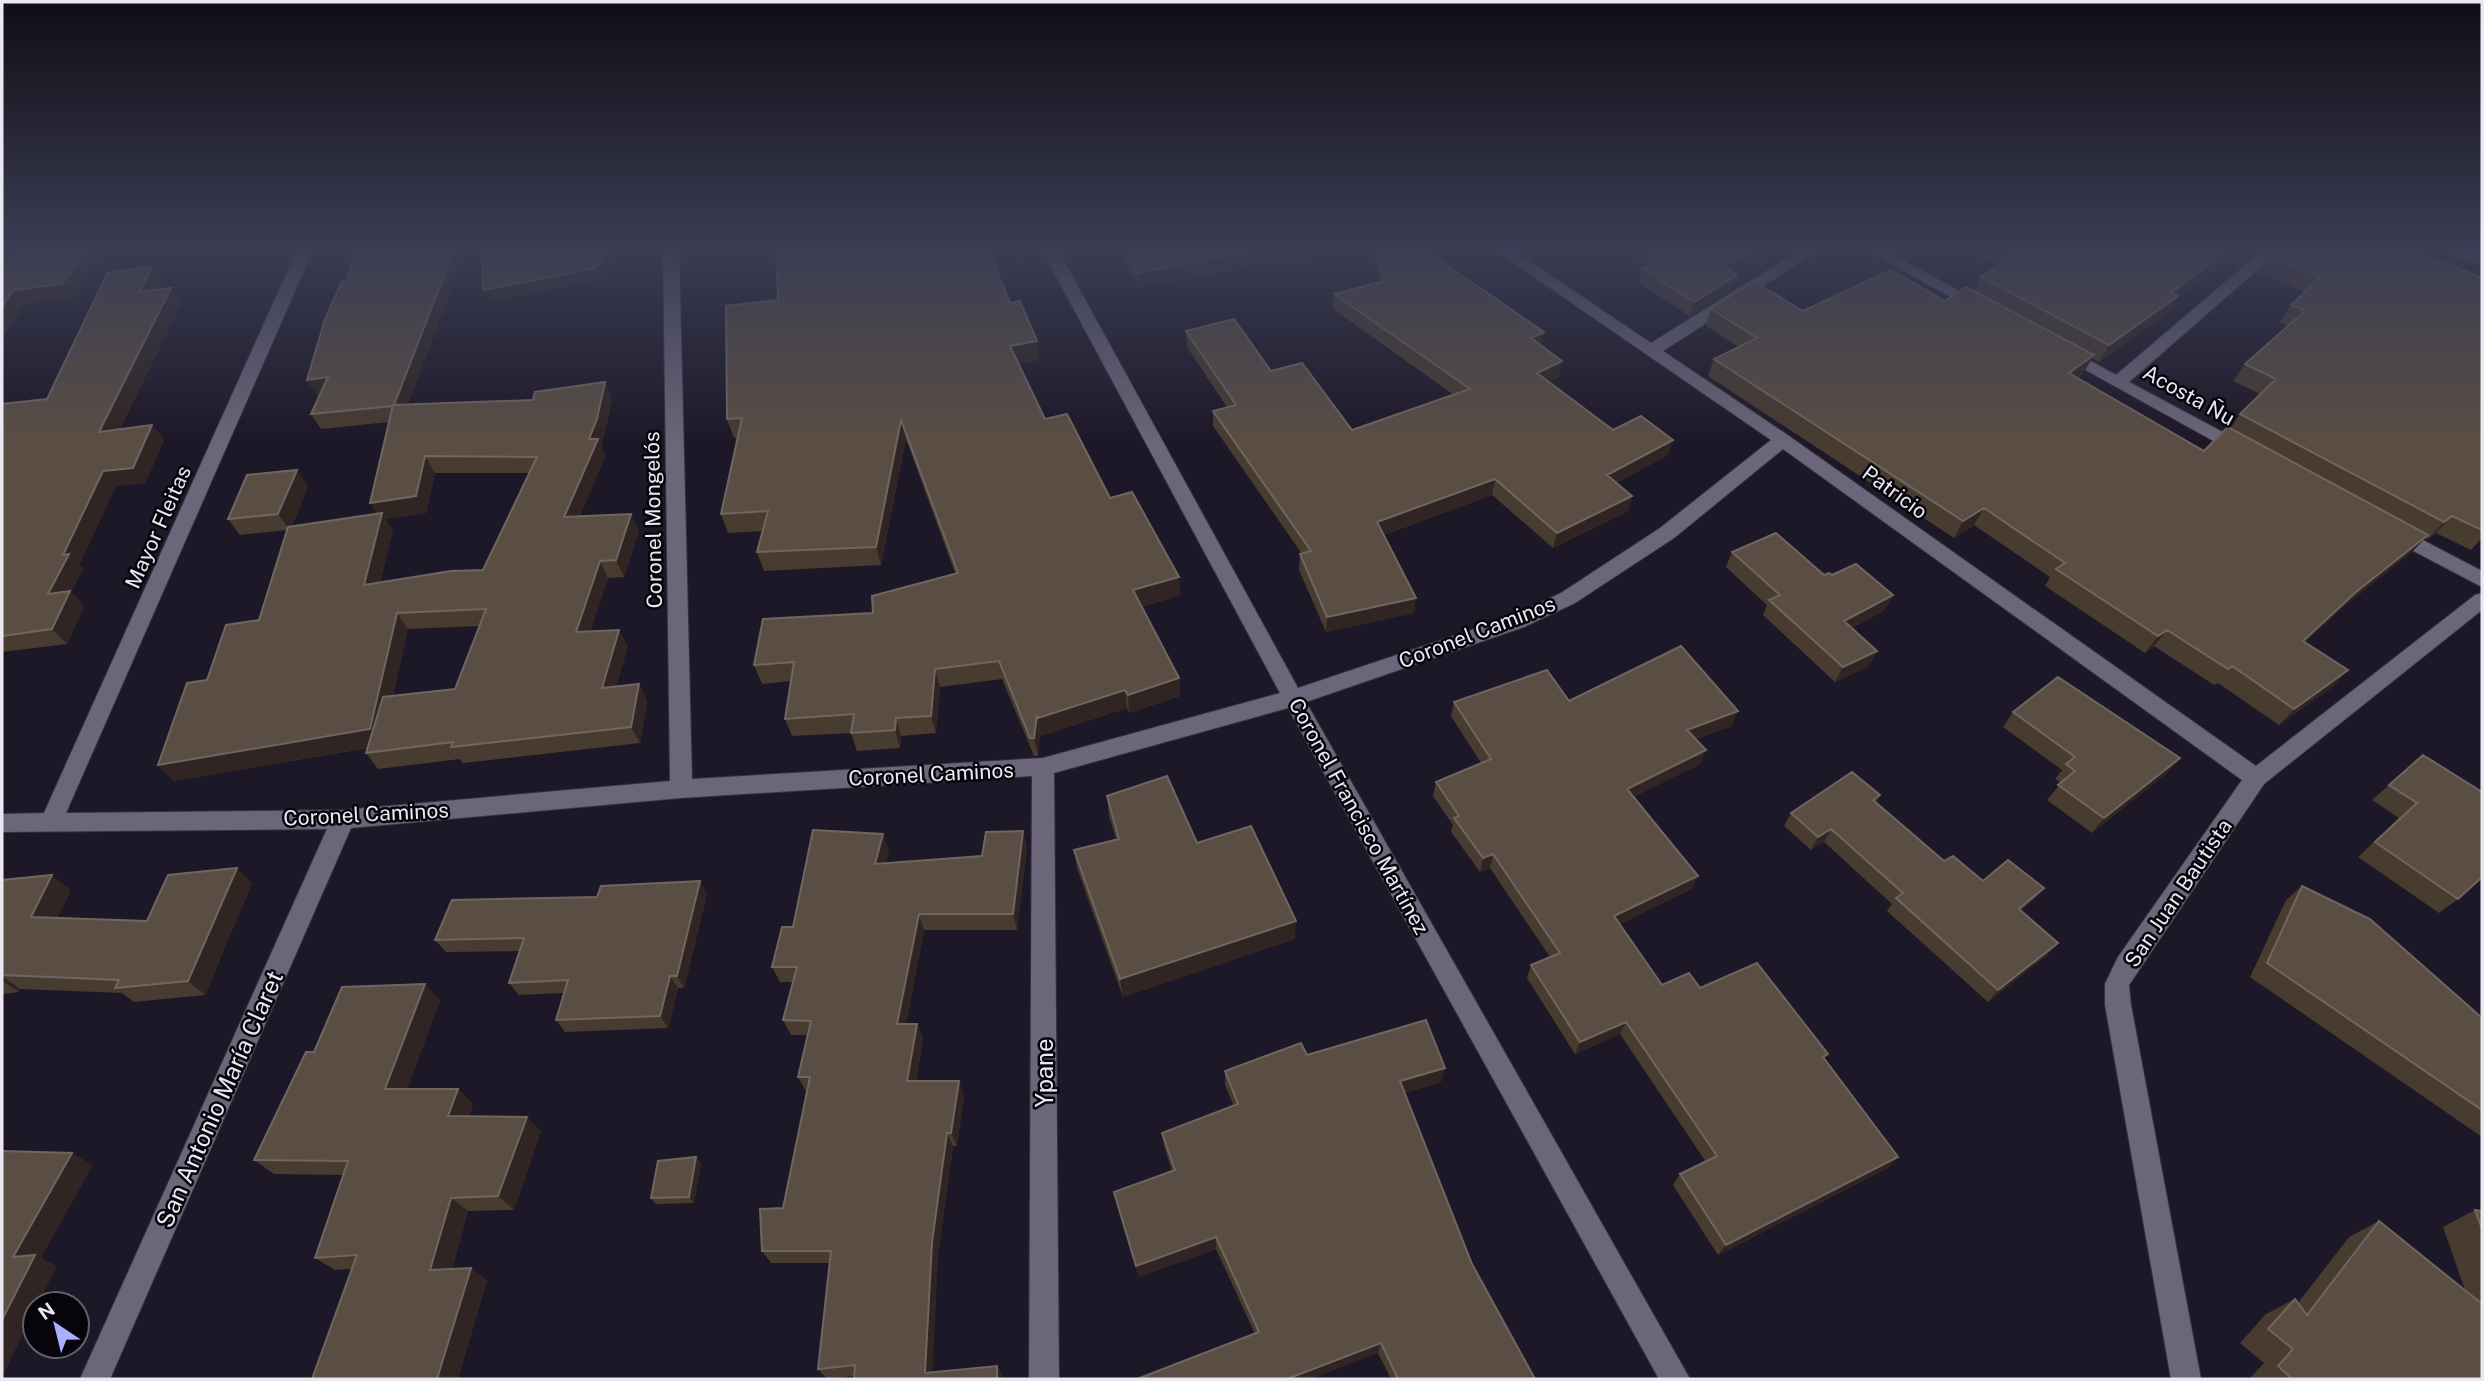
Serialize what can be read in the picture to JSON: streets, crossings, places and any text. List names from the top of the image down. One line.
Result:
{"streets":{"street":["Acosta Ñu","Patricio","Coronel Mongelós","Mayor Fleitas","Coronel Caminos","Coronel Francisco Martínez","San Juan Bautista","Ypane","San Antonio María Claret"]},"crossings":[["Patricio","Coronel Caminos"],["Patricio","San Juan Bautista"],["Coronel Mongelós","Coronel Caminos"],["Mayor Fleitas","Coronel Caminos"],["Coronel Caminos","Coronel Francisco Martínez"],["Coronel Caminos","Ypane"],["Coronel Caminos","San Antonio María Claret"]],"north":"top left"}
